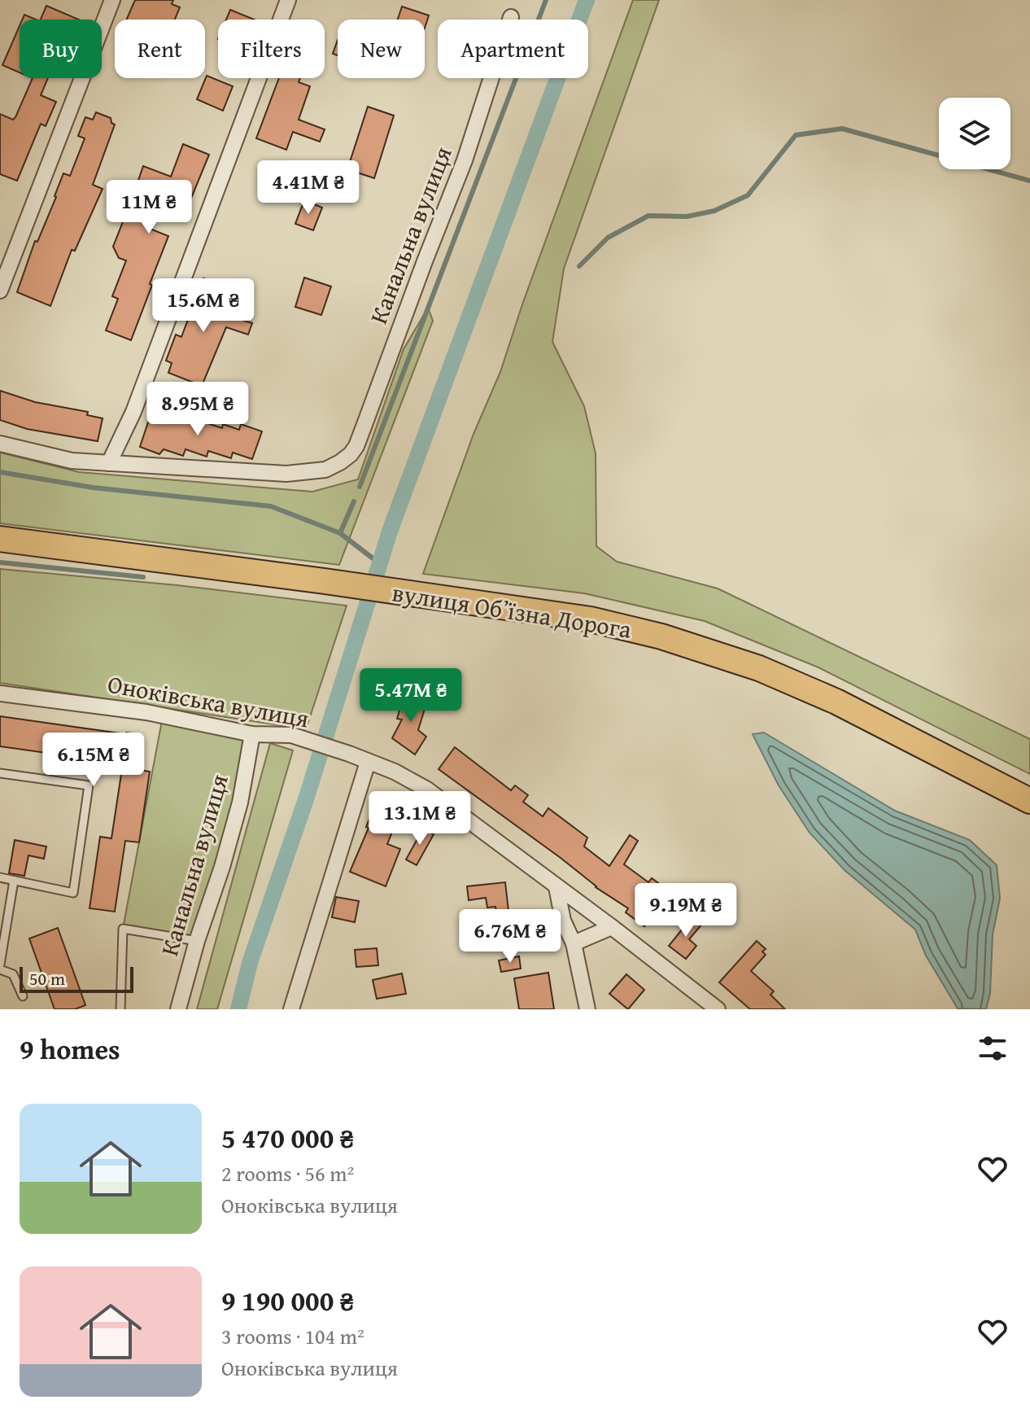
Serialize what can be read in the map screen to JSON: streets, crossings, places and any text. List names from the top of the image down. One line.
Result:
{"streets":{"highway":["вулиця Обʼїзна Дорога"],"street":["Канальна вулиця","Оноківська вулиця"]},"crossings":[["Канальна вулиця","Оноківська вулиця"]],"scale_bar":"50 m","page":{"chip":["Buy","Rent","Filters","New","Apartment"],"price":["4.41M ₴","11M ₴","15.6M ₴","8.95M ₴","5.47M ₴","6.15M ₴","13.1M ₴","9.19M ₴","6.76M ₴"],"scale":"50 m","heading":"9 homes","list":[{"name":"5 470 000 ₴","note":"2 rooms · 56 m² · Оноківська вулиця"},{"name":"9 190 000 ₴","note":"3 rooms · 104 m² · Оноківська вулиця"}]}}
